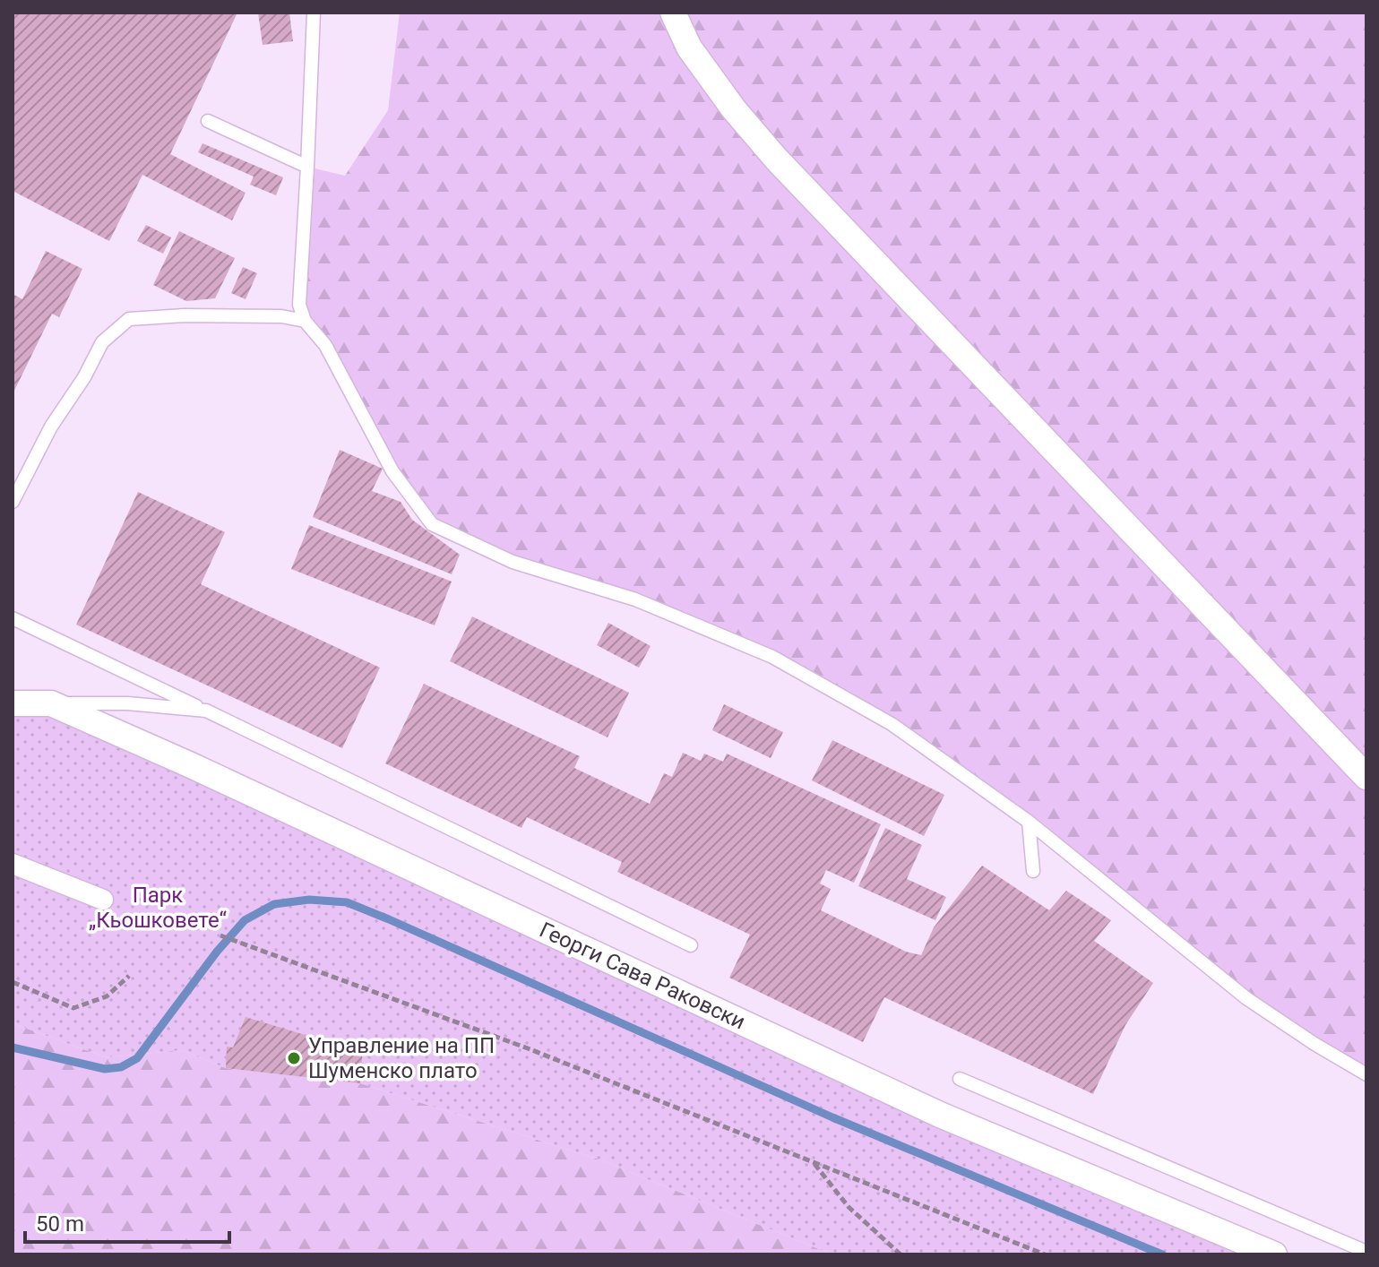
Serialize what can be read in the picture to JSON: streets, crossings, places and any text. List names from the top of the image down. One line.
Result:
{"streets":{"street":["Георги Сава Раковски"]},"parks":["Парк „Кьошковете“"],"places":["Управление на ПП Шуменско плато"],"scale_bar":"50 m"}
